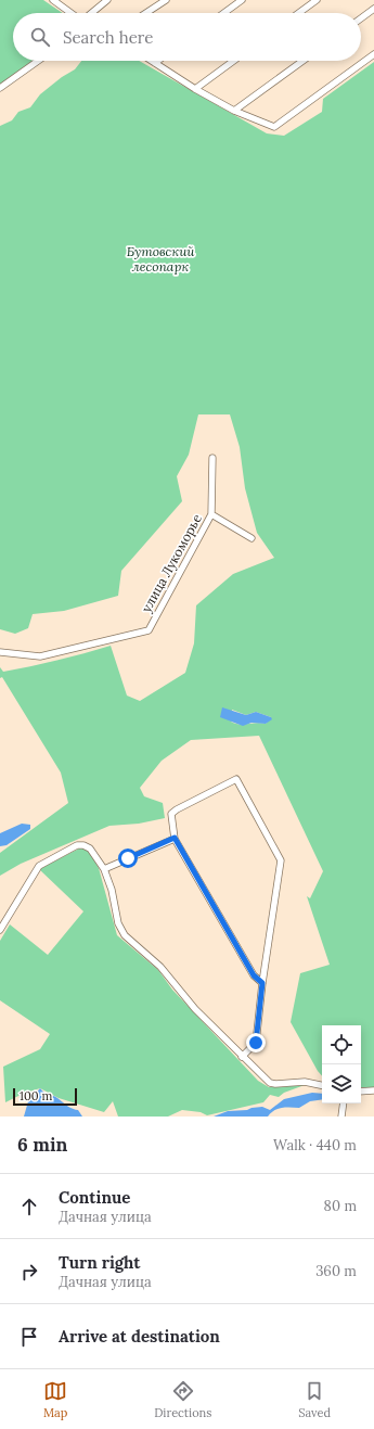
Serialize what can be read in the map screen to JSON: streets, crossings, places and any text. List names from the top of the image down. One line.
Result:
{"streets":{"street":["улица Лукоморье"]},"parks":["Бутовский лесопарк"],"scale_bar":"100 m","page":{"search":"Search here","scale":"100 m","heading":["6 min","Walk · 440 m"],"list":[["Continue","Дачная улица","80 m"],["Turn right","Дачная улица","360 m"],"Arrive at destination"],"nav":["Map","Directions","Saved"]}}
